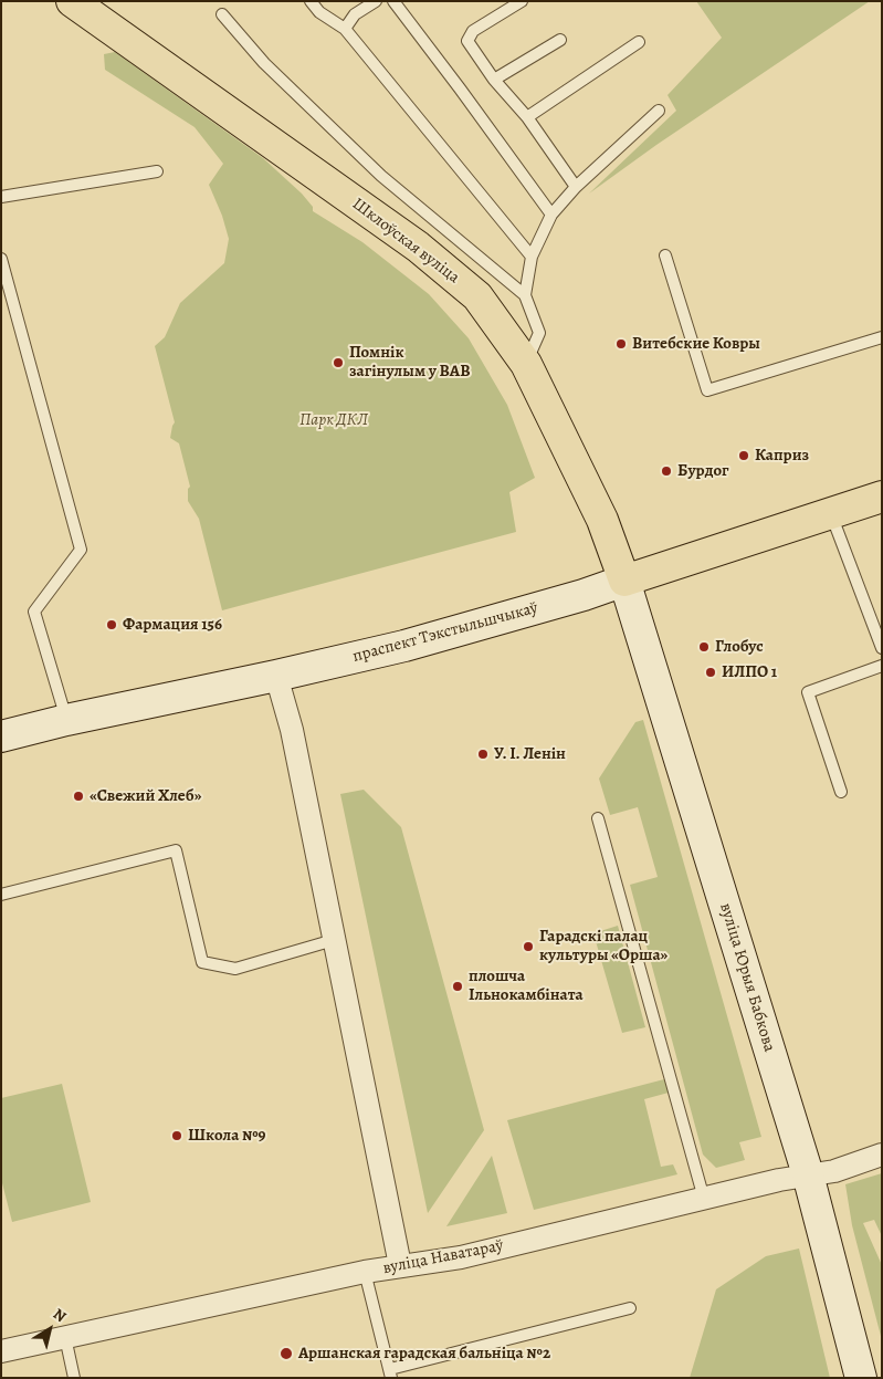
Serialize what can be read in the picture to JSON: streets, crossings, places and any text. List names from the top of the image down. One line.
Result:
{"streets":{"main road":["Шклоўская вуліца","праспект Тэкстыльшчыкаў","вуліца Юрыя Бабкова"],"street":["вуліца Наватараў"]},"crossings":[["Шклоўская вуліца","праспект Тэкстыльшчыкаў"],["Шклоўская вуліца","вуліца Юрыя Бабкова"],["праспект Тэкстыльшчыкаў","вуліца Юрыя Бабкова"],["вуліца Юрыя Бабкова","вуліца Наватараў"]],"parks":["Парк ДКЛ"],"places":["Витебские Ковры","Помнік загінулым у ВАВ","Каприз","Бурдог","Фармация 156","Глобус","ИЛПО 1","У. І. Ленін","«Свежий Хлеб»","Гарадскі палац культуры «Орша»","плошча Ільнокамбіната","Школа №9","Аршанская гарадская бальніца №2"],"north":"top right"}
